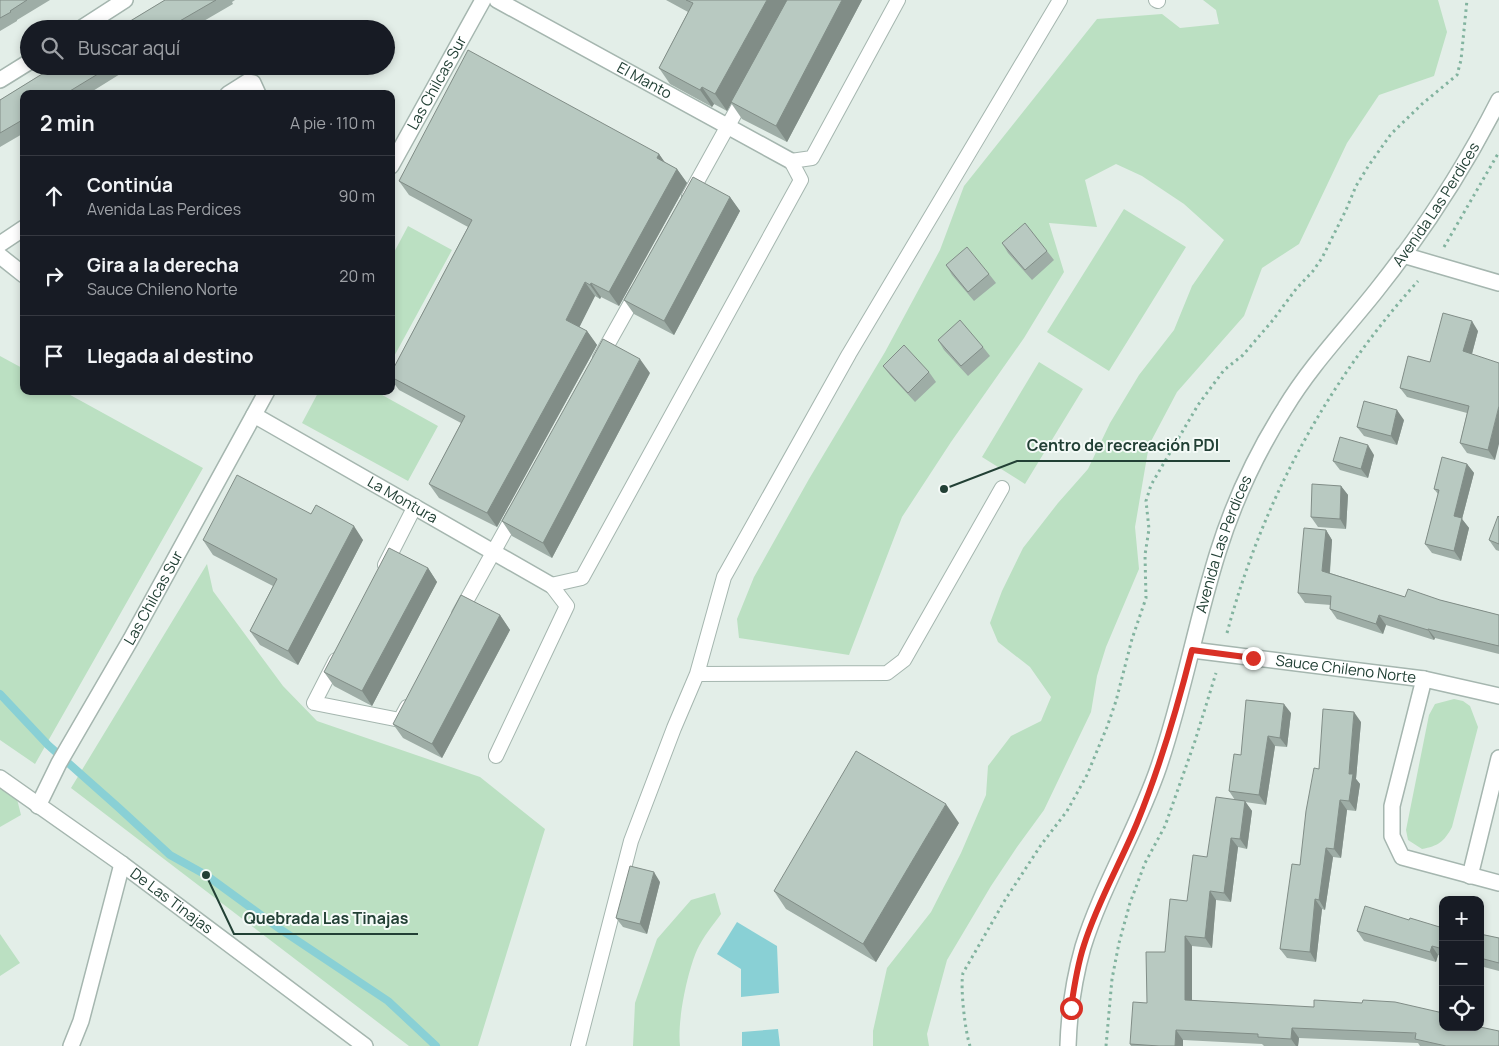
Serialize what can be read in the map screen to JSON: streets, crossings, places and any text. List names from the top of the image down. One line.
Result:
{"streets":{"street":["El Manto","Las Chilcas Sur","Avenida Las Perdices","La Montura","Sauce Chileno Norte","De Las Tinajas"]},"crossings":[["Las Chilcas Sur","La Montura"],["Las Chilcas Sur","De Las Tinajas"],["Avenida Las Perdices","Sauce Chileno Norte"]],"places":["Centro de recreación PDI","Quebrada Las Tinajas"],"page":{"search":"Buscar aquí","heading":["2 min","A pie · 110 m"],"list":[["Continúa","Avenida Las Perdices","90 m"],["Gira a la derecha","Sauce Chileno Norte","20 m"],"Llegada al destino"],"map_buttons":["+","−"]}}
